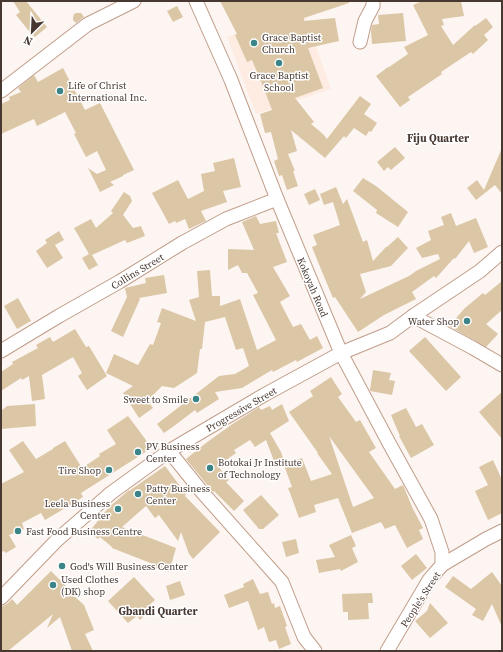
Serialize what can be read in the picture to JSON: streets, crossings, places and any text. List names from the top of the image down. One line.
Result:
{"streets":{"street":["Collins Street","Kokoyah Road","Progressive Street","People's Street"]},"crossings":[["Collins Street","Kokoyah Road"],["Kokoyah Road","Progressive Street"],["Kokoyah Road","People's Street"]],"districts":["Fiju Quarter","Gbandi Quarter"],"places":["Grace Baptist Church","Grace Baptist School","Life of Christ International Inc.","Water Shop","Sweet to Smile","PV Business Center","Botokai Jr Institute of Technology","Tire Shop","Patty Business Center","Leela Business Center","Fast Food Business Centre","God's Will Business Center","Used Clothes (DK) shop"],"north":"bottom left"}
